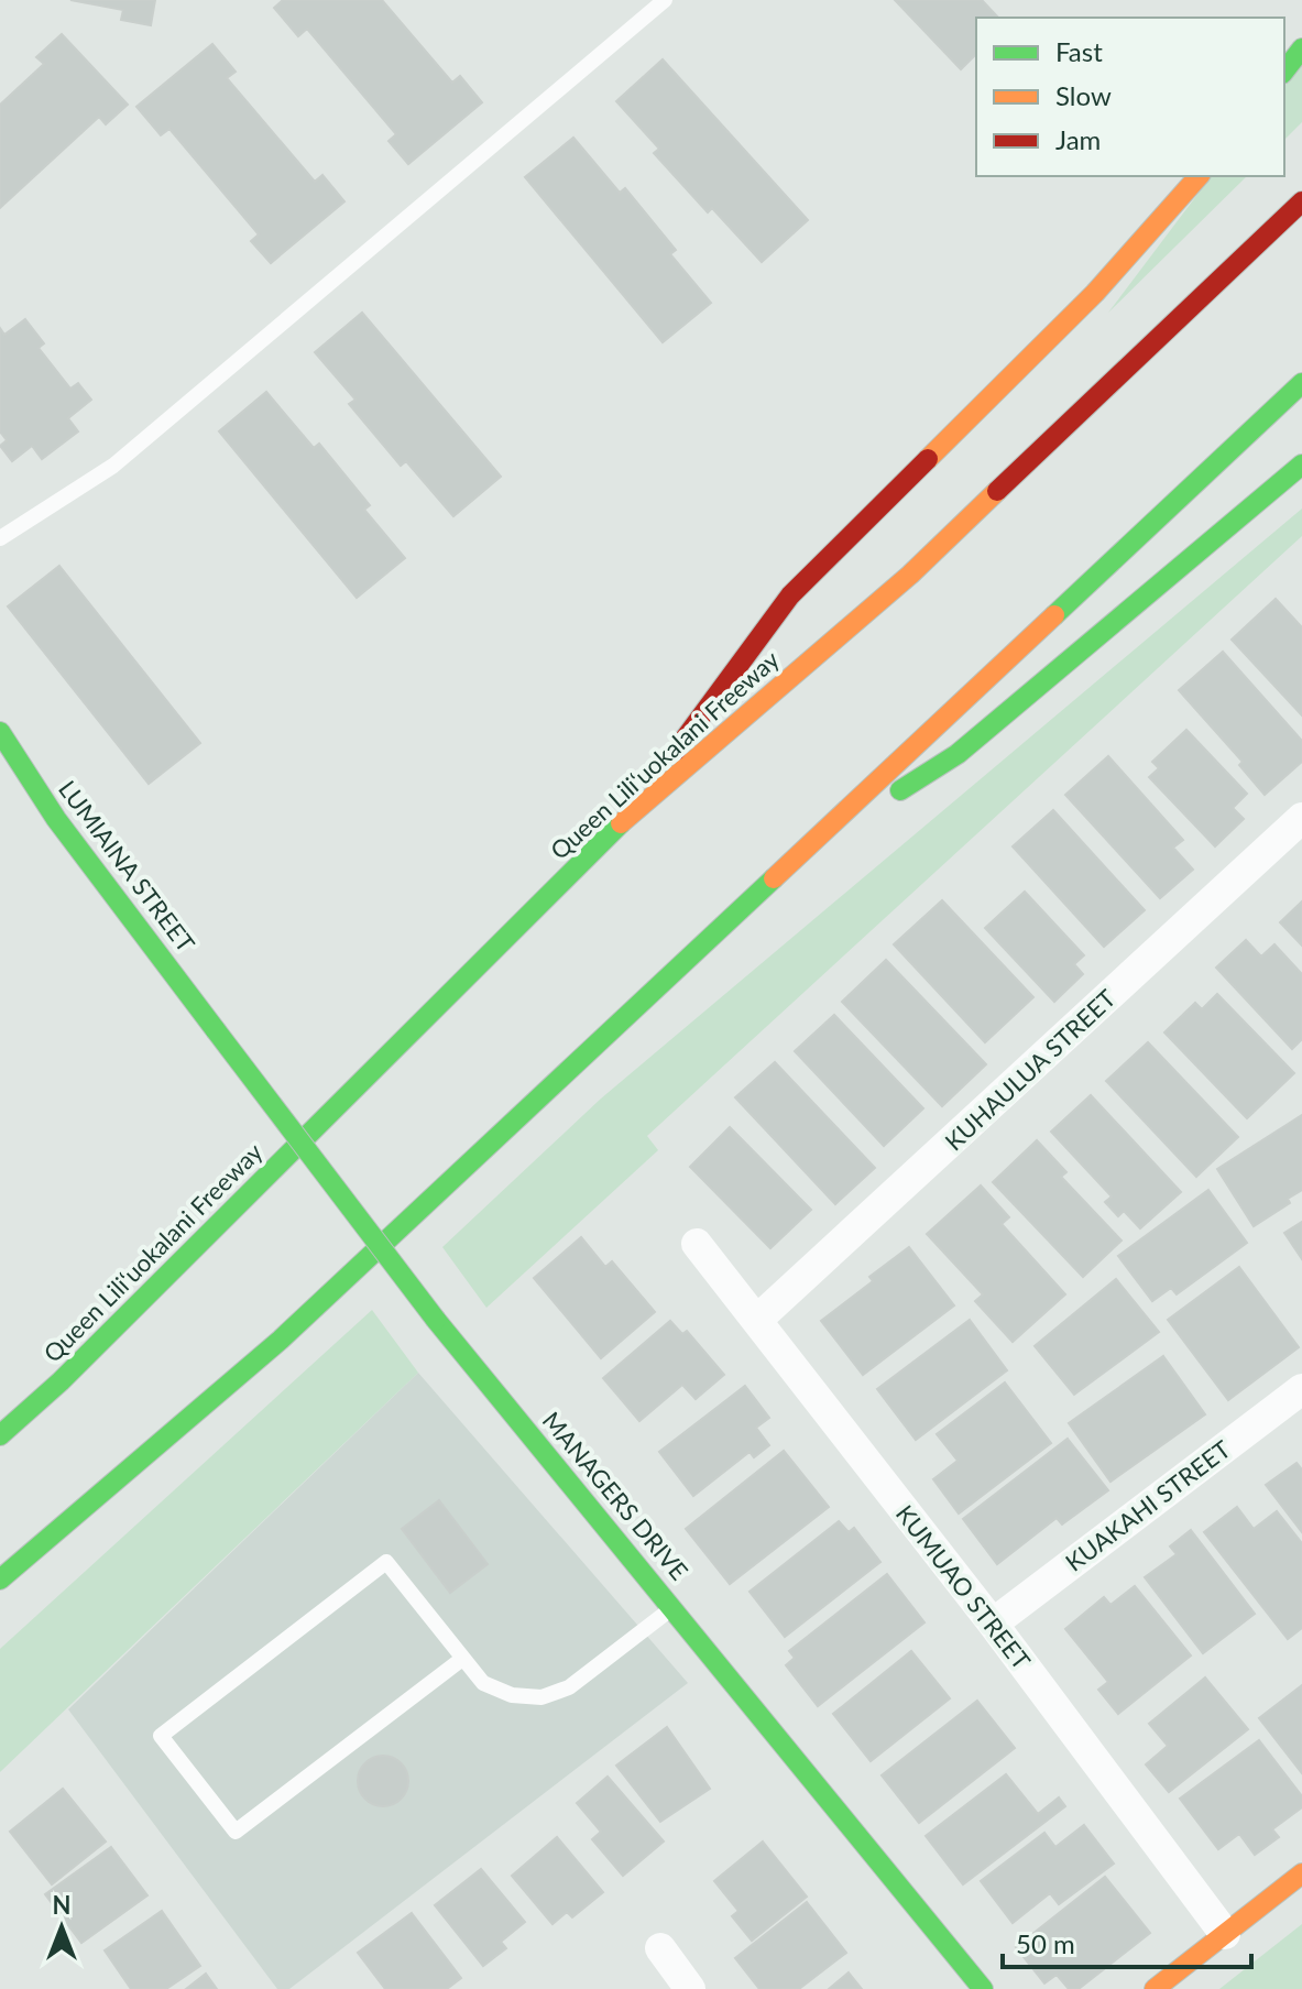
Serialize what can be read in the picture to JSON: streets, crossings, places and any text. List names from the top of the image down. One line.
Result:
{"streets":{"main road":["Queen Liliʻuokalani Freeway","LUMIAINA STREET","MANAGERS DRIVE"],"street":["KUHAULUA STREET","KUAKAHI STREET","KUMUAO STREET"]},"crossings":[["LUMIAINA STREET","MANAGERS DRIVE"],["KUHAULUA STREET","KUMUAO STREET"],["KUAKAHI STREET","KUMUAO STREET"]],"legend":["Fast","Slow","Jam"],"scale_bar":"50 m","north":"top"}
